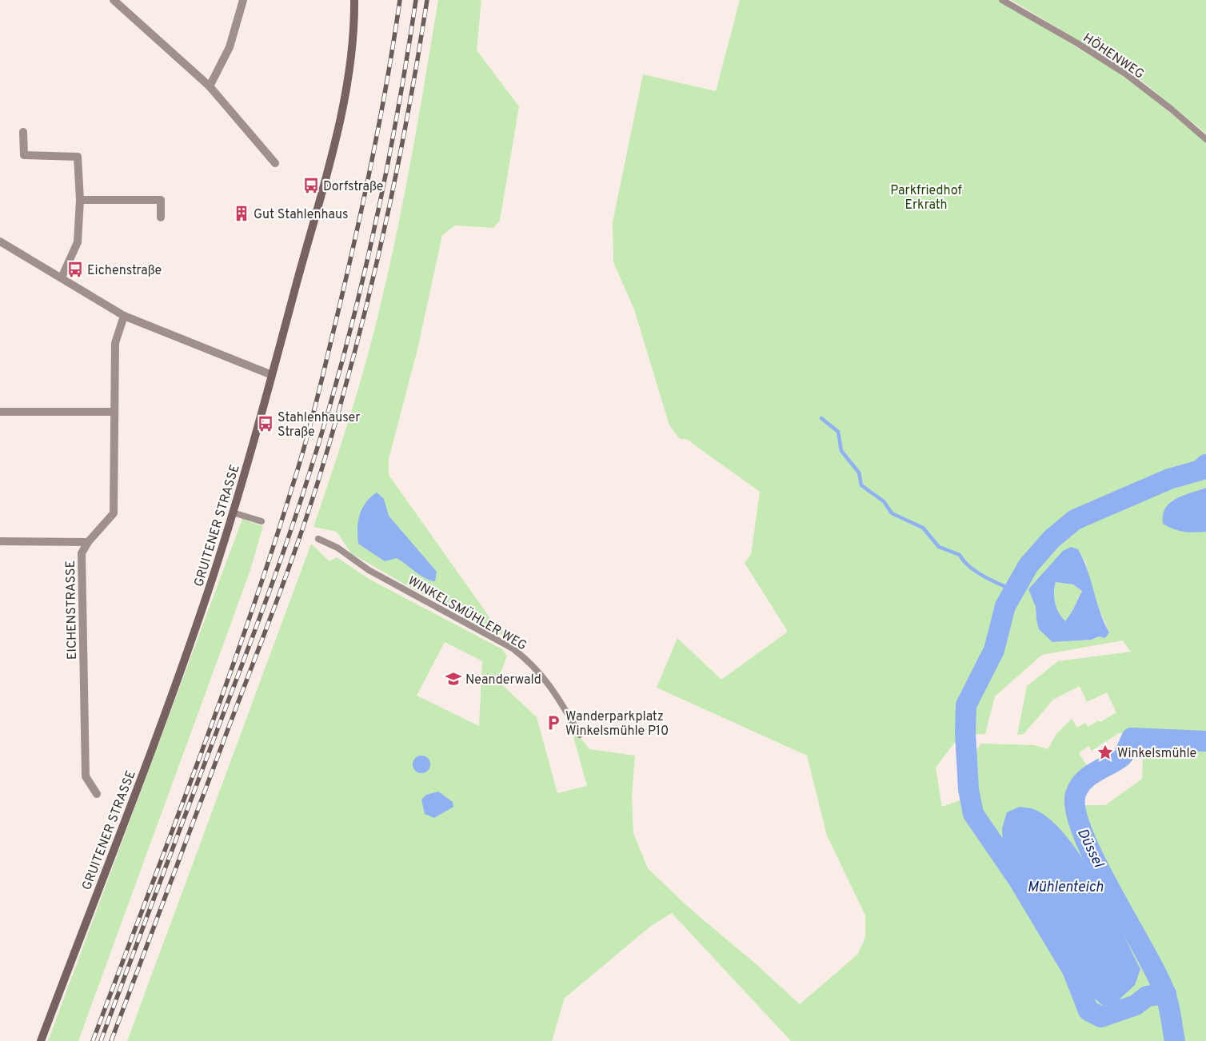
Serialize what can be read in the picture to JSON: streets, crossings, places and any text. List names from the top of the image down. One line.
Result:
{"streets":{"main road":["GRUITENER STRASSE"],"street":["EICHENSTRASSE"],"lane":["HÖHENWEG","WINKELSMÜHLER WEG"]},"water":["Düssel","Mühlenteich"],"parks":["Parkfriedhof Erkrath"],"places":{"bus stop":["Dorfstraße","Eichenstraße","Stahlenhauser Straße"],"building":["Gut Stahlenhaus"],"school or university":["Neanderwald"],"parking":["Wanderparkplatz Winkelsmühle P10"],"place":["Winkelsmühle"]}}
